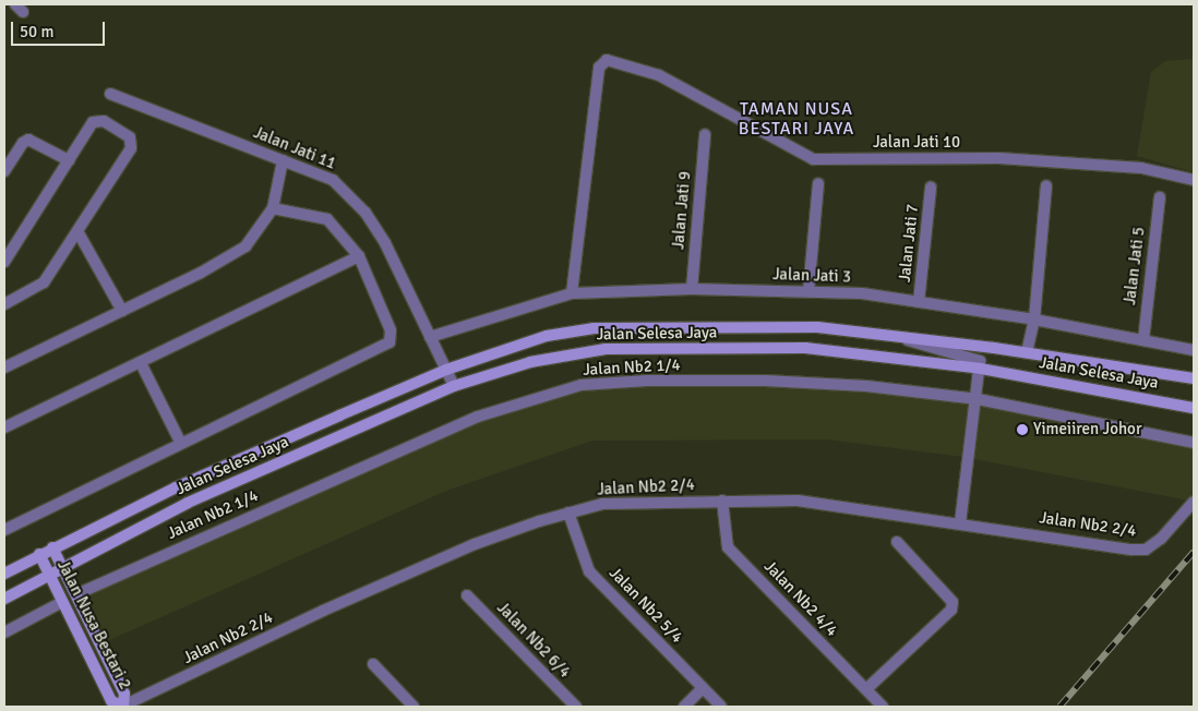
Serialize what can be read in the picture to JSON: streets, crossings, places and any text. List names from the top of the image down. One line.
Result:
{"streets":{"main road":["Jalan Selesa Jaya","Jalan Nusa Bestari 2"],"street":["Jalan Jati 10","Jalan Jati 11","Jalan Jati 9","Jalan Jati 7","Jalan Jati 5","Jalan Jati 3","Jalan Nb2 1/4","Jalan Nb2 2/4","Jalan Nb2 4/4","Jalan Nb2 5/4","Jalan Nb2 6/4"]},"crossings":[["Jalan Jati 10","Jalan Jati 3"],["Jalan Jati 11","Jalan Jati 3"],["Jalan Jati 11","Jalan Selesa Jaya"],["Jalan Jati 9","Jalan Jati 3"],["Jalan Jati 7","Jalan Jati 3"],["Jalan Jati 5","Jalan Jati 3"],["Jalan Selesa Jaya","Jalan Nusa Bestari 2"],["Jalan Nb2 1/4","Jalan Nusa Bestari 2"],["Jalan Nb2 2/4","Jalan Nb2 4/4"],["Jalan Nb2 2/4","Jalan Nb2 5/4"],["Jalan Nb2 2/4","Jalan Nusa Bestari 2"]],"districts":["TAMAN NUSA BESTARI JAYA"],"places":["Yimeiiren Johor"],"scale_bar":"50 m"}
